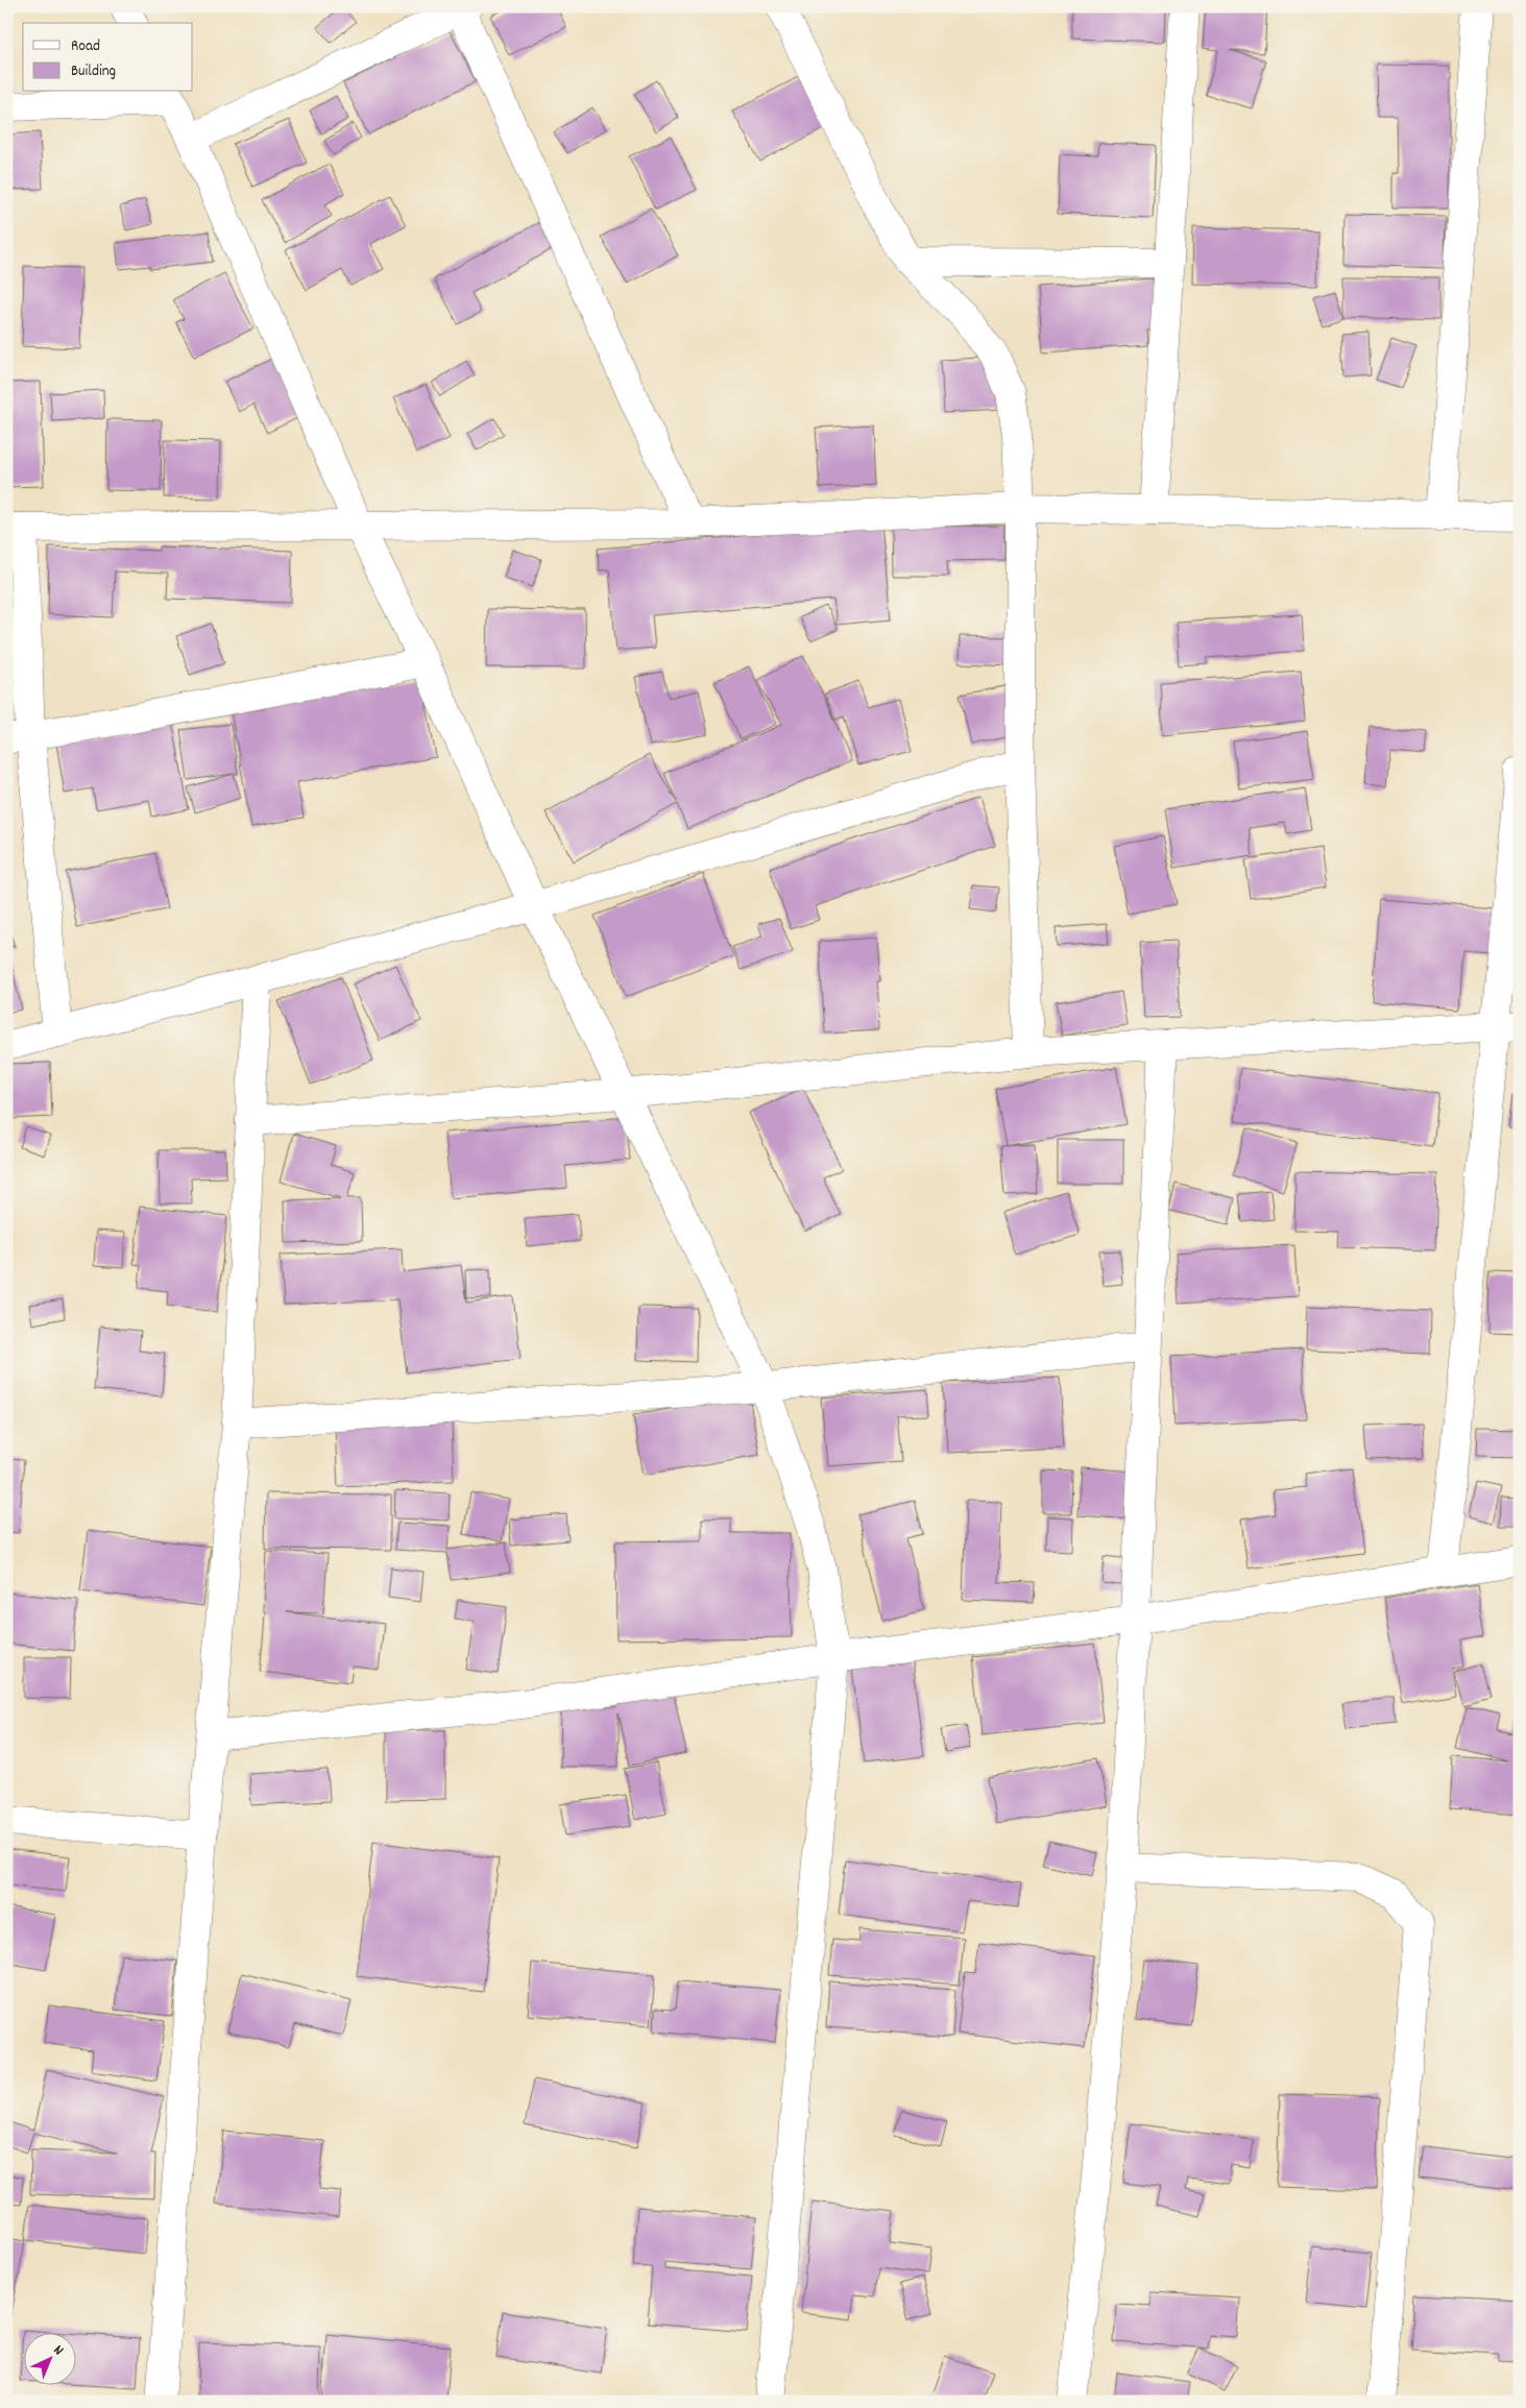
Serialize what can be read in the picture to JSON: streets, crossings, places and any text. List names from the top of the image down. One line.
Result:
{"legend":["Road","Building"],"north":"top right"}
